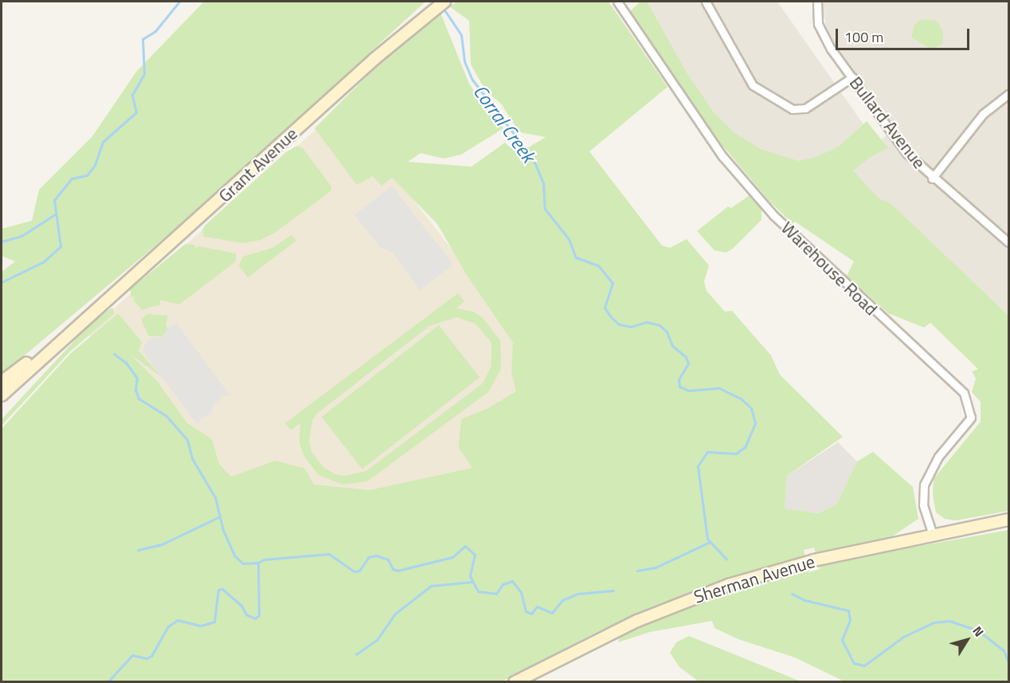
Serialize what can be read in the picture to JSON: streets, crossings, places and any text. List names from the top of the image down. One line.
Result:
{"streets":{"main road":["Grant Avenue","Sherman Avenue"],"street":["Bullard Avenue","Warehouse Road"]},"crossings":[["Warehouse Road","Sherman Avenue"]],"water":["Corral Creek"],"scale_bar":"100 m","north":"top right"}
